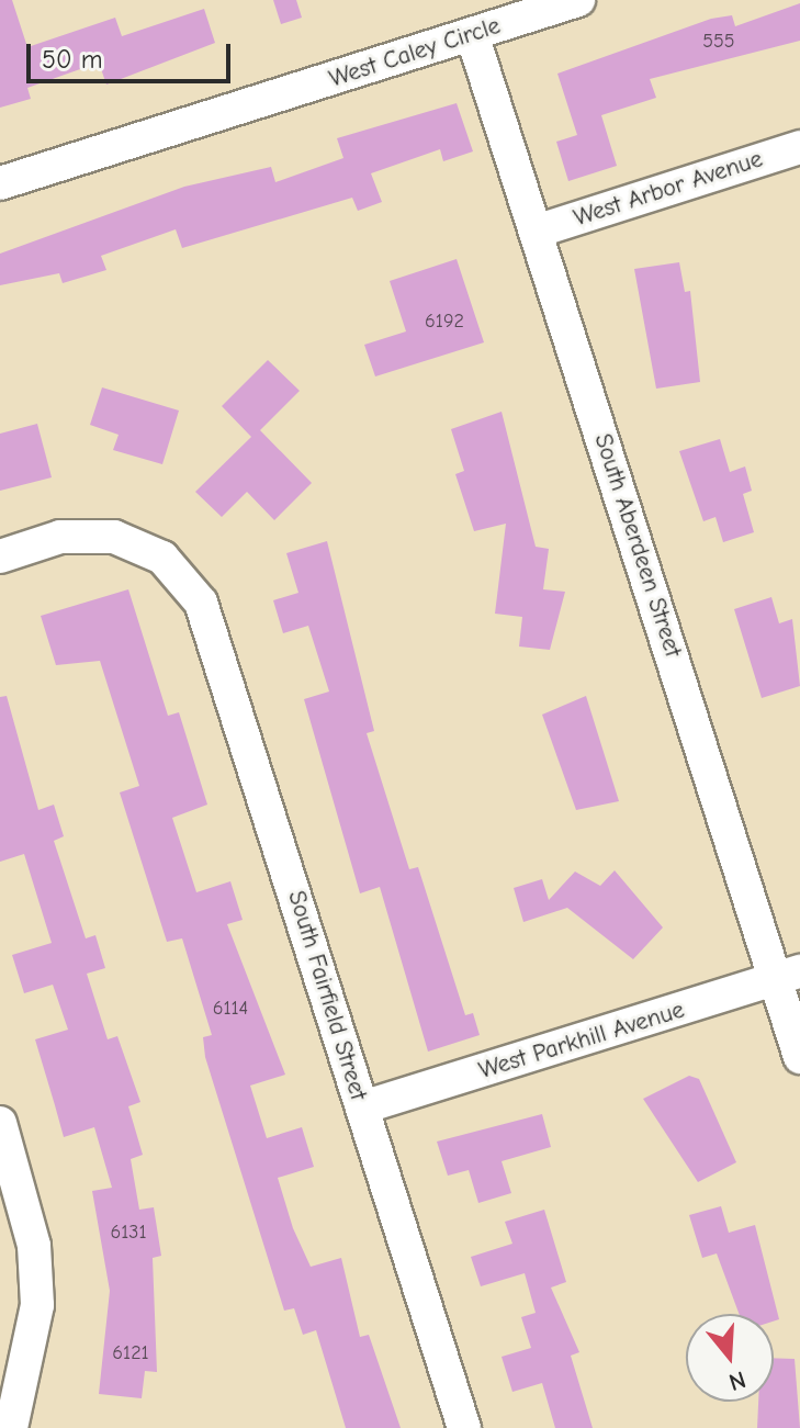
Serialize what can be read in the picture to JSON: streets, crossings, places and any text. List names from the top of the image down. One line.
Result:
{"streets":{"street":["West Caley Circle","West Arbor Avenue","South Aberdeen Street","South Fairfield Street","West Parkhill Avenue"]},"crossings":[["West Caley Circle","South Aberdeen Street"],["West Arbor Avenue","South Aberdeen Street"],["South Aberdeen Street","West Parkhill Avenue"],["South Fairfield Street","West Parkhill Avenue"]],"house_numbers":["555","6192","6114","6131","6121"],"scale_bar":"50 m","north":"bottom"}
